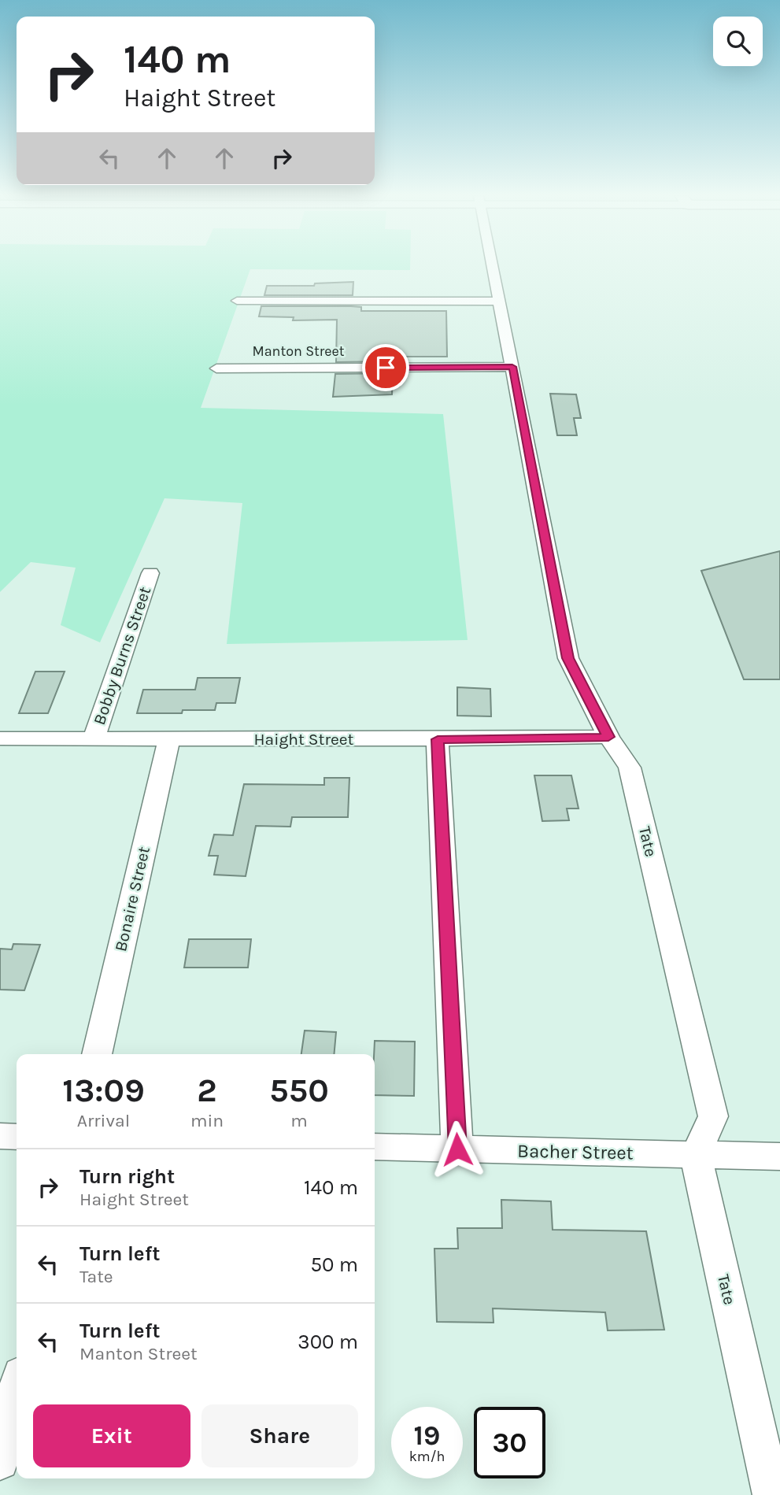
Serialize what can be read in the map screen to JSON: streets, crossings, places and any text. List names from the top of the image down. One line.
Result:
{"streets":{"street":["Manton Street","Bobby Burns Street","Haight Street","Tate","Bonaire Street","Bacher Street"]},"crossings":[["Manton Street","Tate"],["Bobby Burns Street","Haight Street"],["Haight Street","Tate"],["Haight Street","Bonaire Street"],["Tate","Bacher Street"]],"page":{"turn":["140 m","Haight Street"],"eta":["13:09","Arrival","2","min","550","m"],"list":[{"name":"Turn right","note":"Haight Street","value":"140 m"},{"name":"Turn left","note":"Tate","value":"50 m"},{"name":"Turn left","note":"Manton Street","value":"300 m"}],"buttons":["Exit","Share"],"speed":"19 km/h","limit":"30"}}
